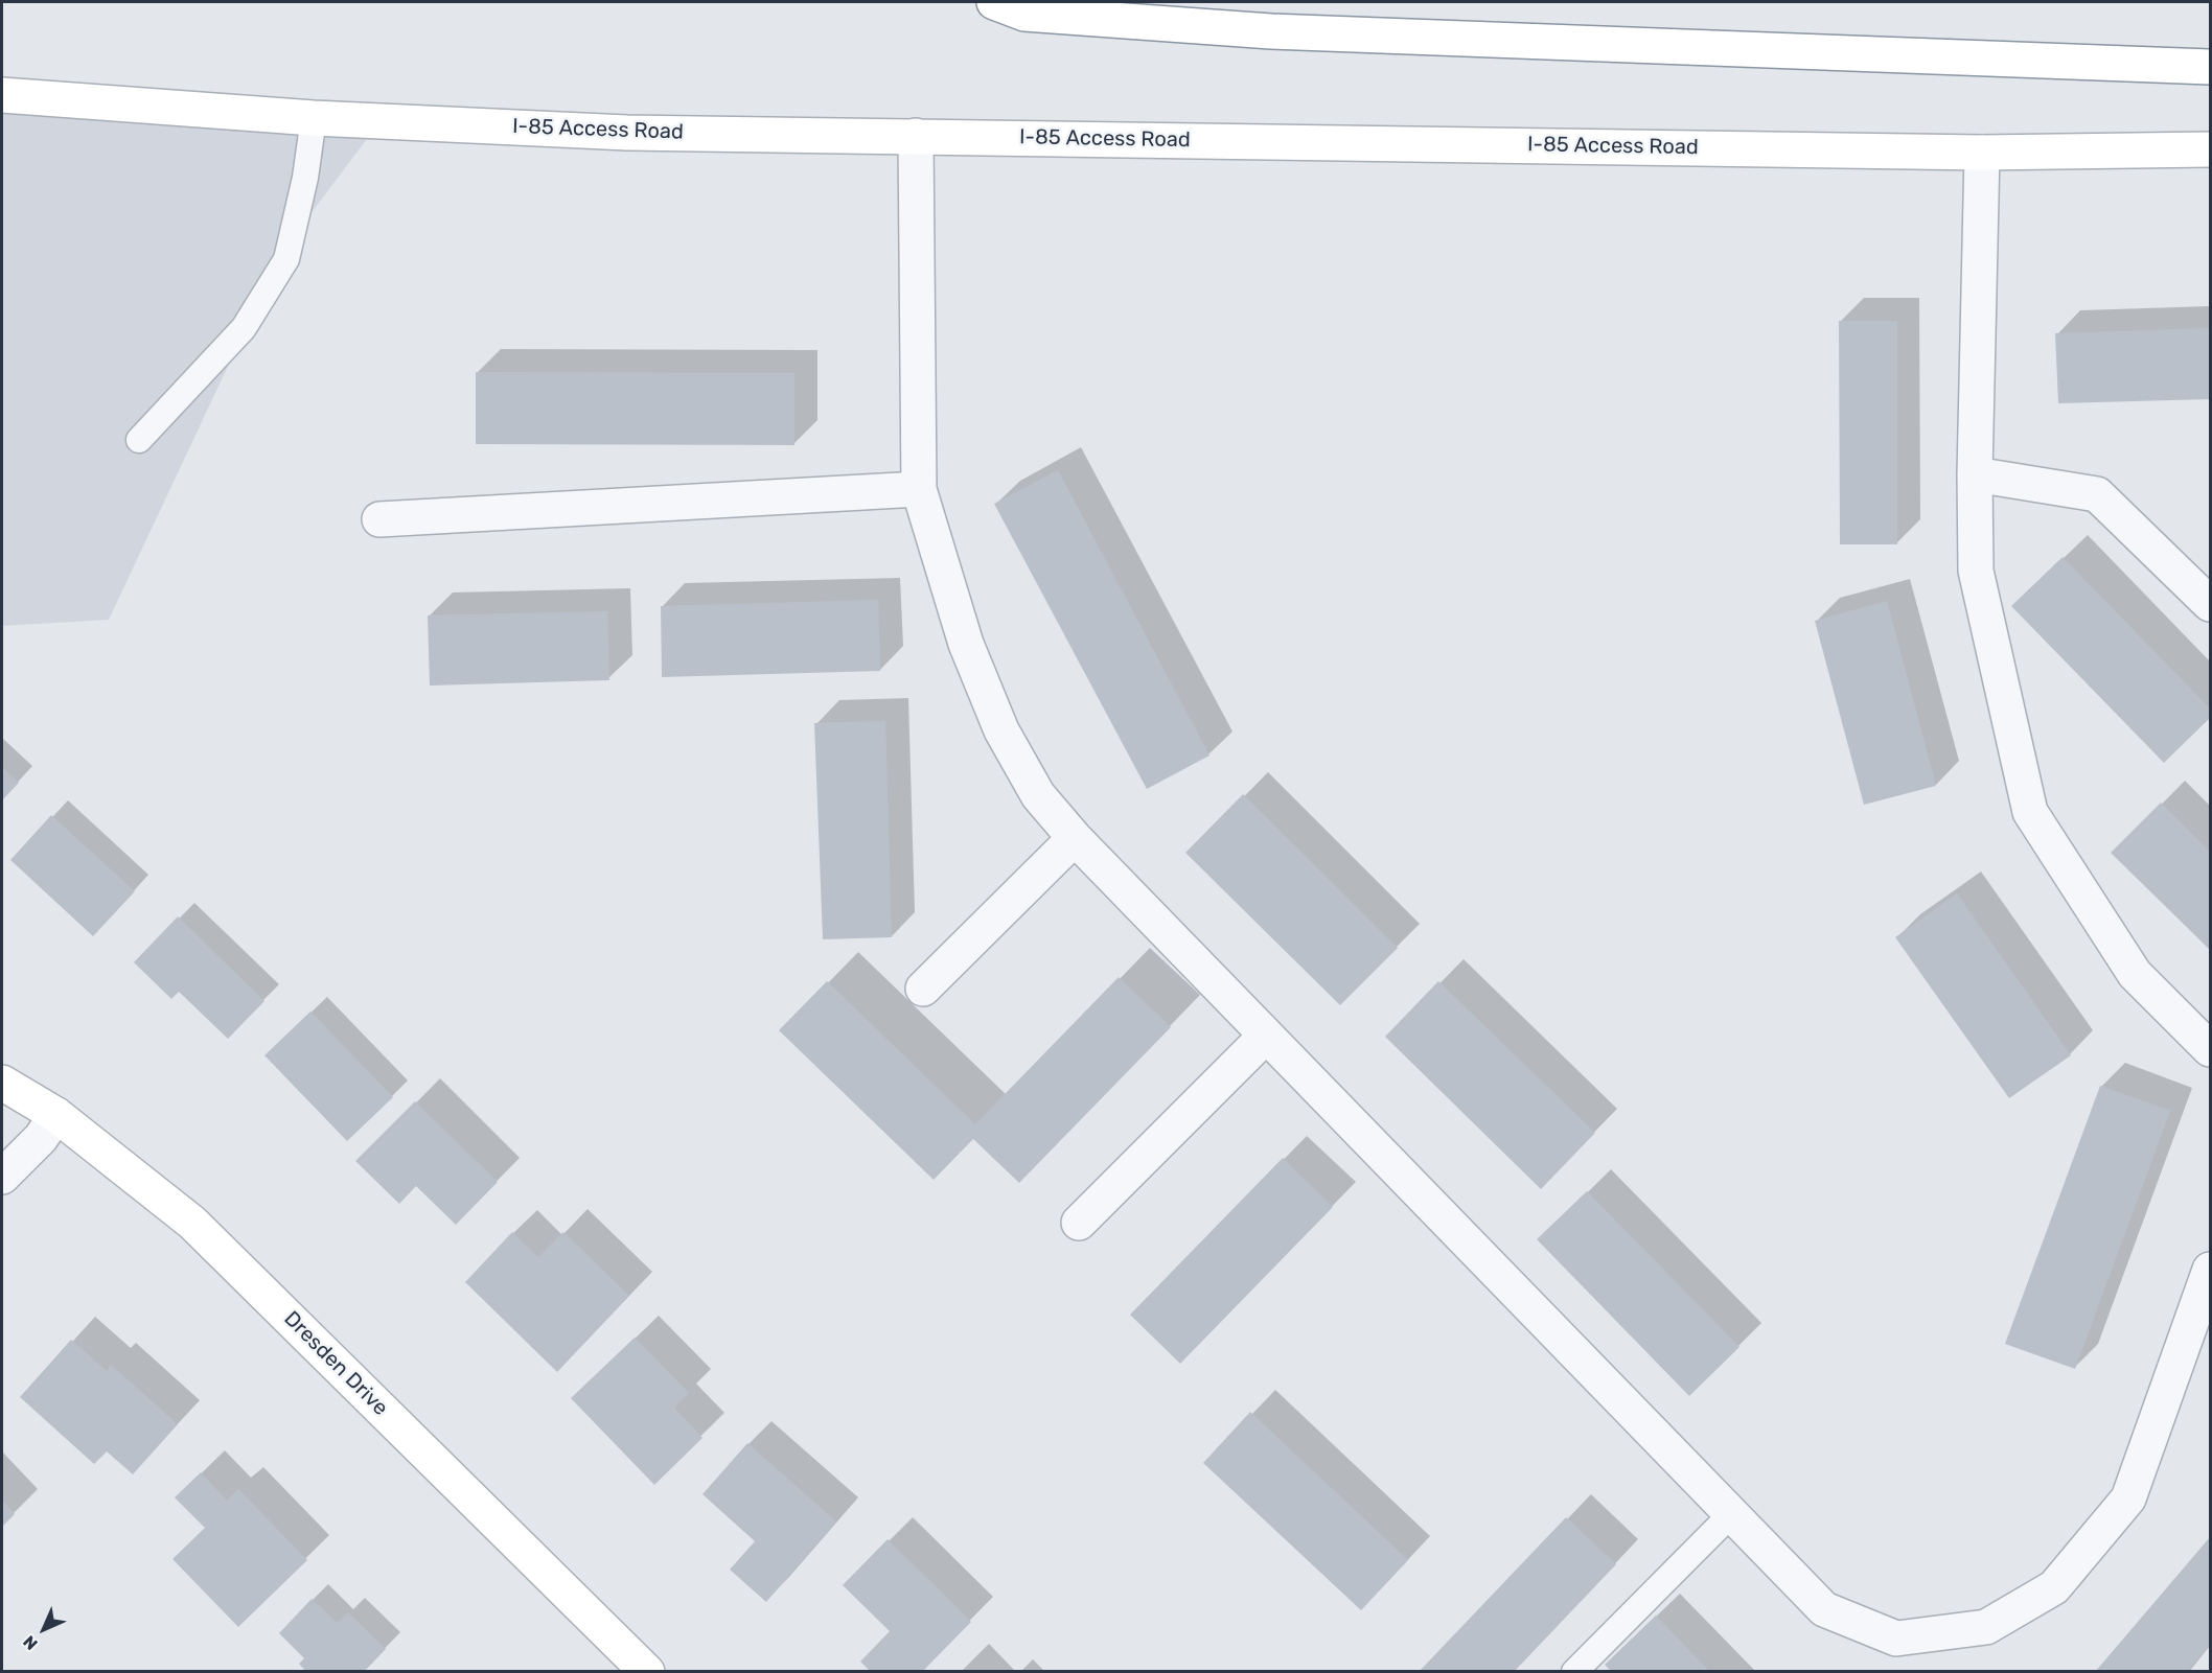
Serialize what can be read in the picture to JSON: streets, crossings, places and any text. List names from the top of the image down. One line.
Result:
{"streets":{"main road":["I-85 Access Road","Dresden Drive"]},"north":"bottom left"}
